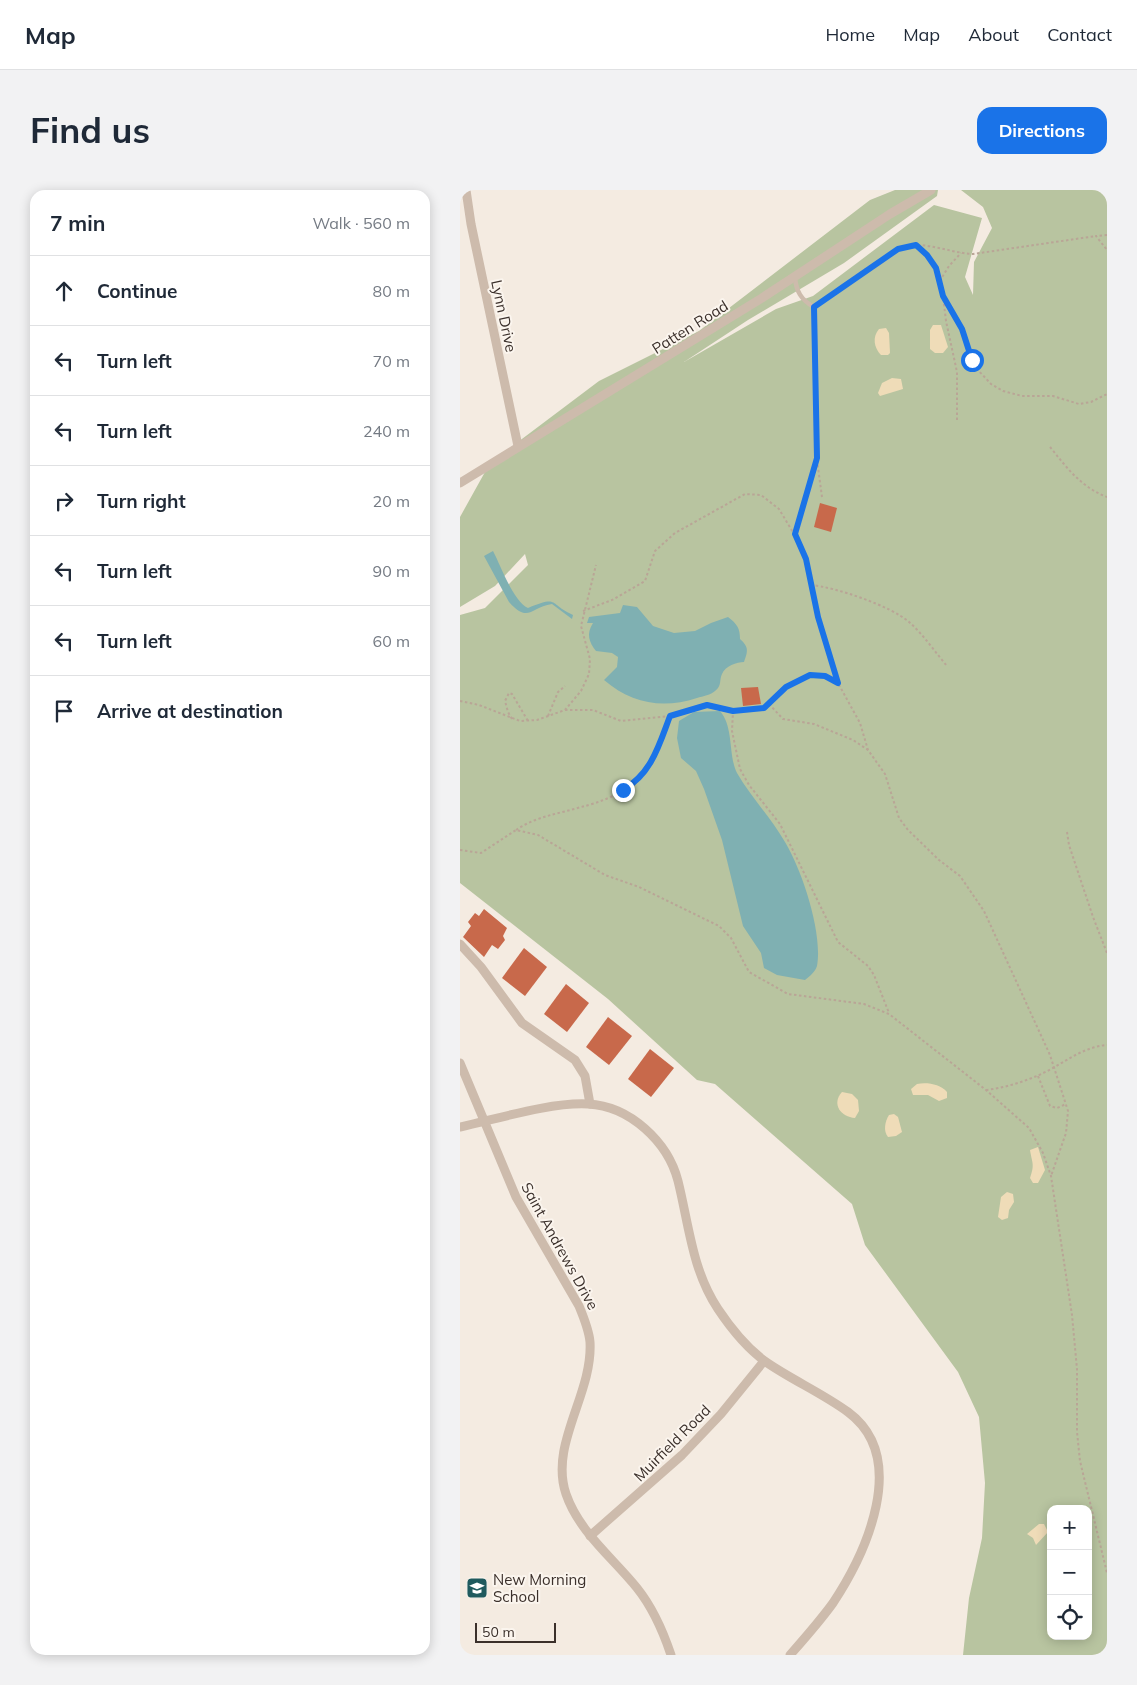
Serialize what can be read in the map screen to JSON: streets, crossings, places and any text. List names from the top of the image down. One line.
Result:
{"streets":{"street":["Lynn Drive","Patten Road","Saint Andrews Drive","Muirfield Road"]},"crossings":[["Lynn Drive","Patten Road"],["Saint Andrews Drive","Muirfield Road"]],"places":{"school or university":["New Morning School"]},"scale_bar":"50 m","page":{"header":"Map","nav":["Home","Map","About","Contact"],"buttons":"Directions","title":"Find us","heading":["7 min","Walk · 560 m"],"list":[["Continue","80 m"],["Turn left","70 m"],["Turn left","240 m"],["Turn right","20 m"],["Turn left","90 m"],["Turn left","60 m"],"Arrive at destination"],"map_buttons":["+","−"],"scale":"50 m"}}
